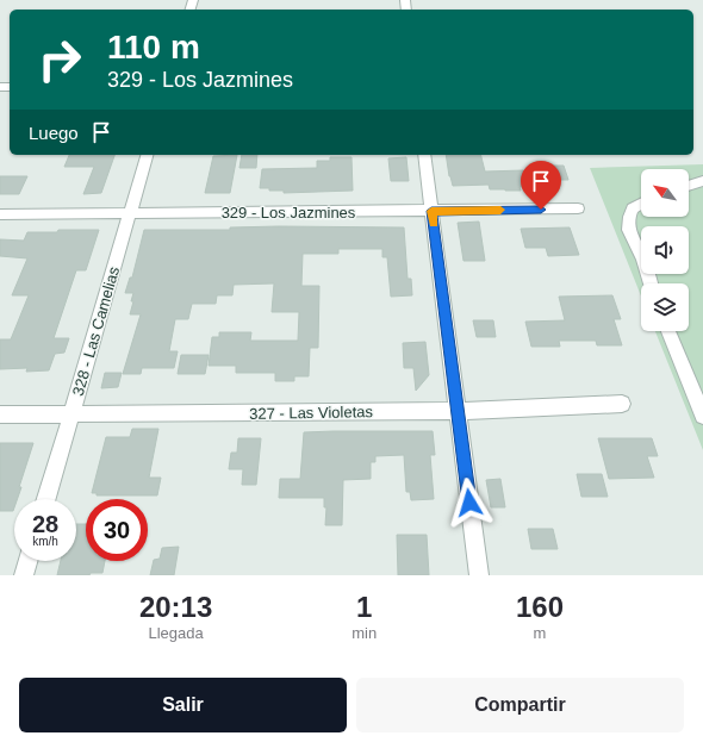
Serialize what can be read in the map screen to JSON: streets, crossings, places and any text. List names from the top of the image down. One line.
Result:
{"streets":{"street":["329 - Los Jazmines","328 - Las Camelias","327 - Las Violetas"]},"crossings":[["329 - Los Jazmines","328 - Las Camelias"],["328 - Las Camelias","327 - Las Violetas"]],"north":"top left","page":{"turn":["110 m","329 - Los Jazmines"],"then":"Luego","speed":"28 km/h","limit":"30","eta":["20:13","Llegada","1","min","160","m"],"buttons":["Salir","Compartir"]}}
